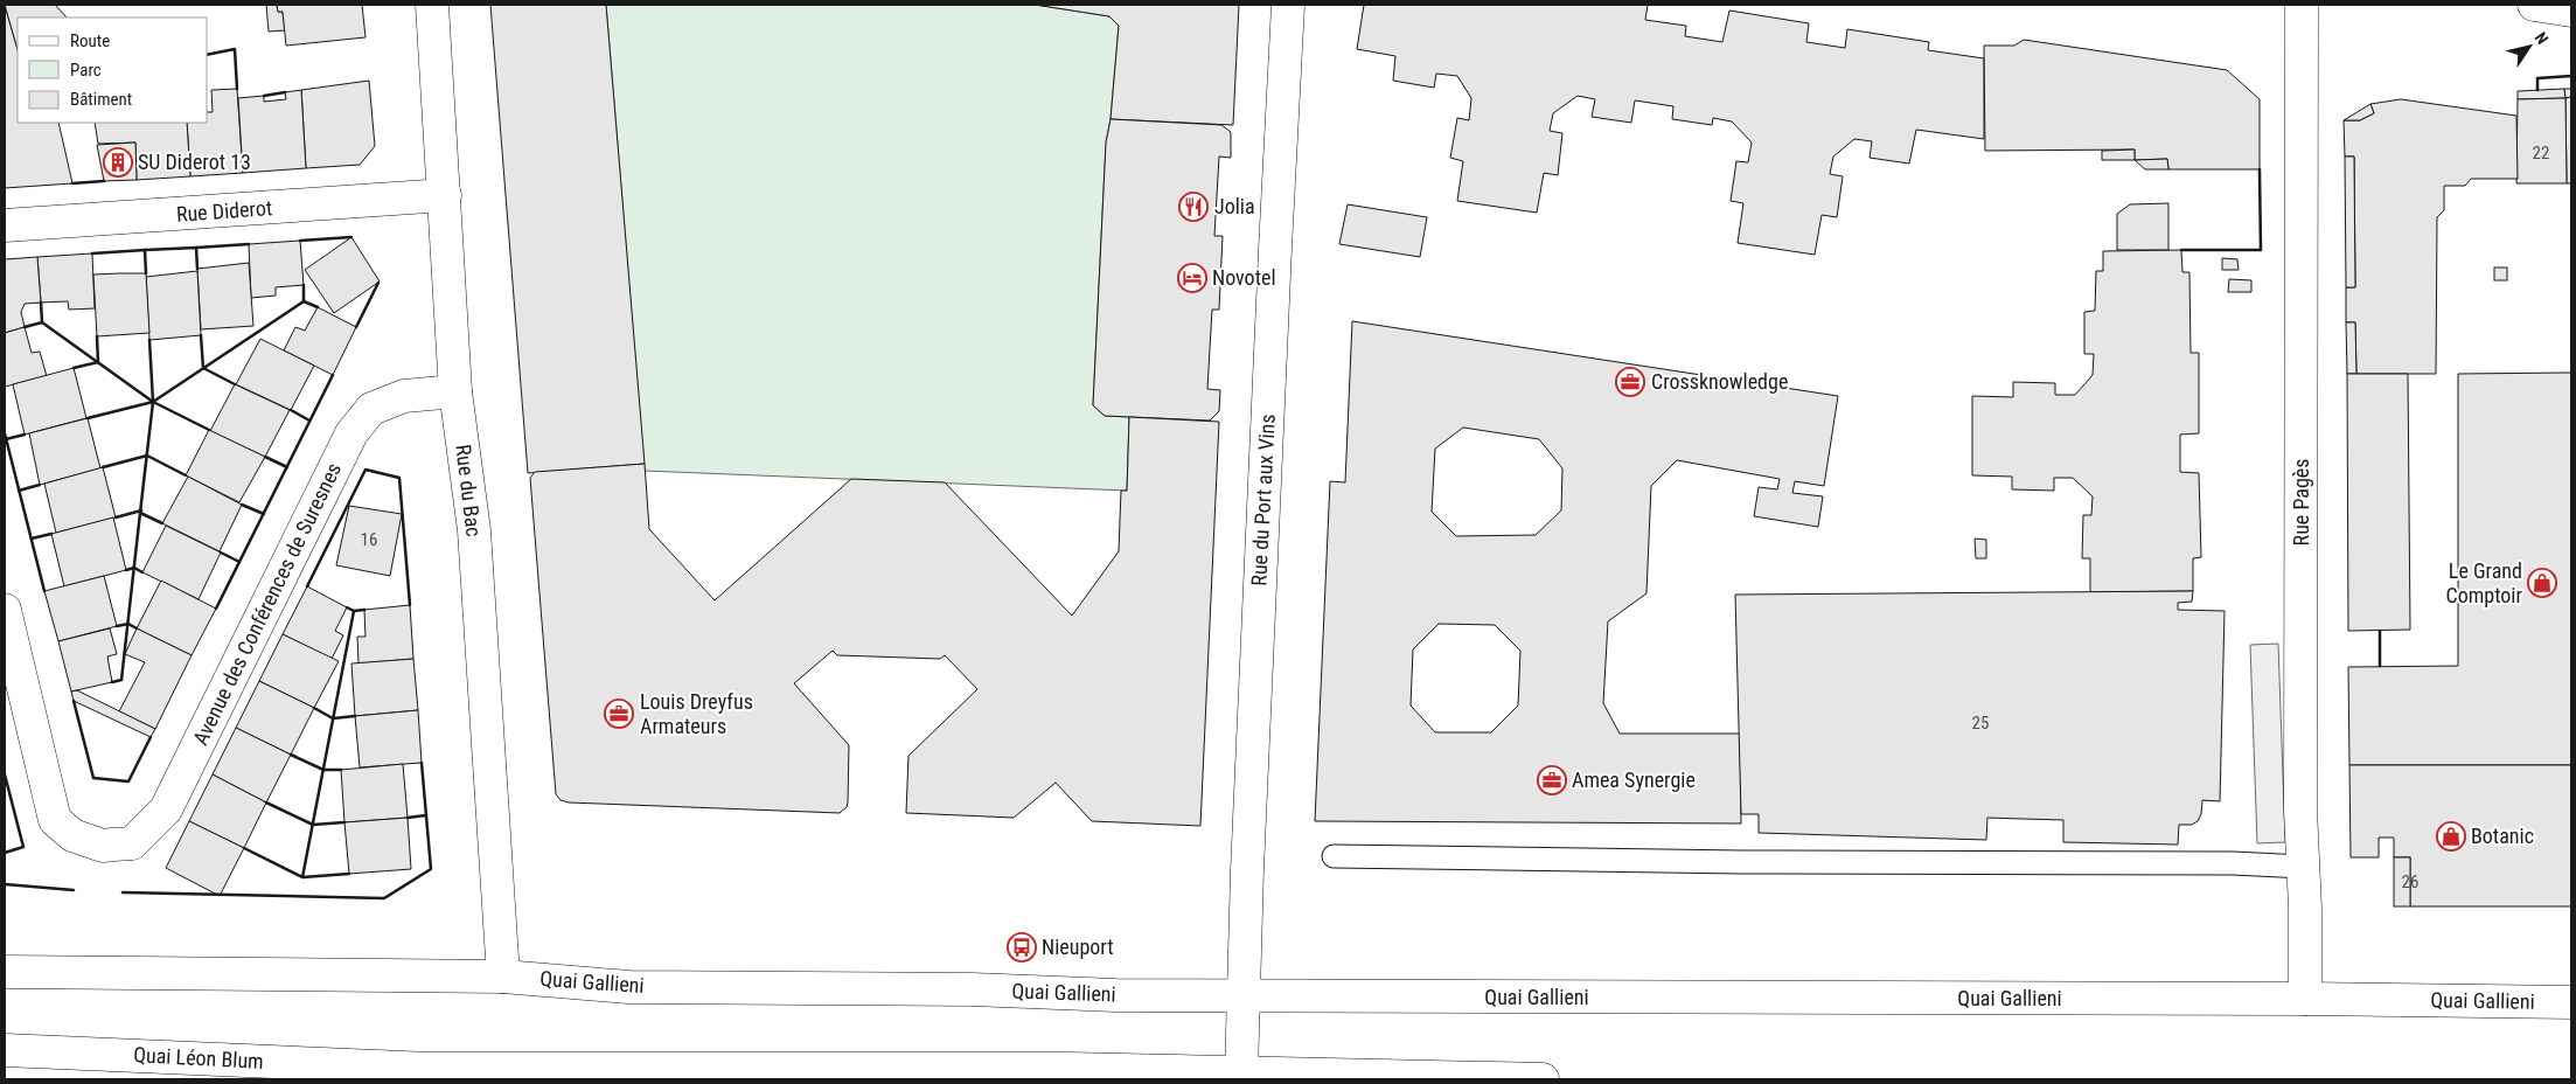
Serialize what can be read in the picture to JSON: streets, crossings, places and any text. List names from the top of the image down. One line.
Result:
{"streets":{"street":["Rue Diderot","Rue du Bac","Rue du Port aux Vins","Rue Pagès","Avenue des Conférences de Suresnes","Quai Gallieni","Quai Léon Blum"]},"crossings":[["Rue Diderot","Rue du Bac"],["Rue du Bac","Avenue des Conférences de Suresnes"],["Rue du Bac","Quai Gallieni"],["Rue du Port aux Vins","Quai Gallieni"],["Rue du Port aux Vins","Quai Léon Blum"],["Rue Pagès","Quai Gallieni"]],"places":{"building":["SU Diderot 13"],"restaurant":["Jolia"],"hotel":["Novotel"],"office":["Crossknowledge","Louis Dreyfus Armateurs","Amea Synergie"],"shop":["Le Grand Comptoir","Botanic"],"bus stop":["Nieuport"]},"house_numbers":["22","16","25","26"],"legend":["Route","Parc","Bâtiment"],"north":"top right"}
